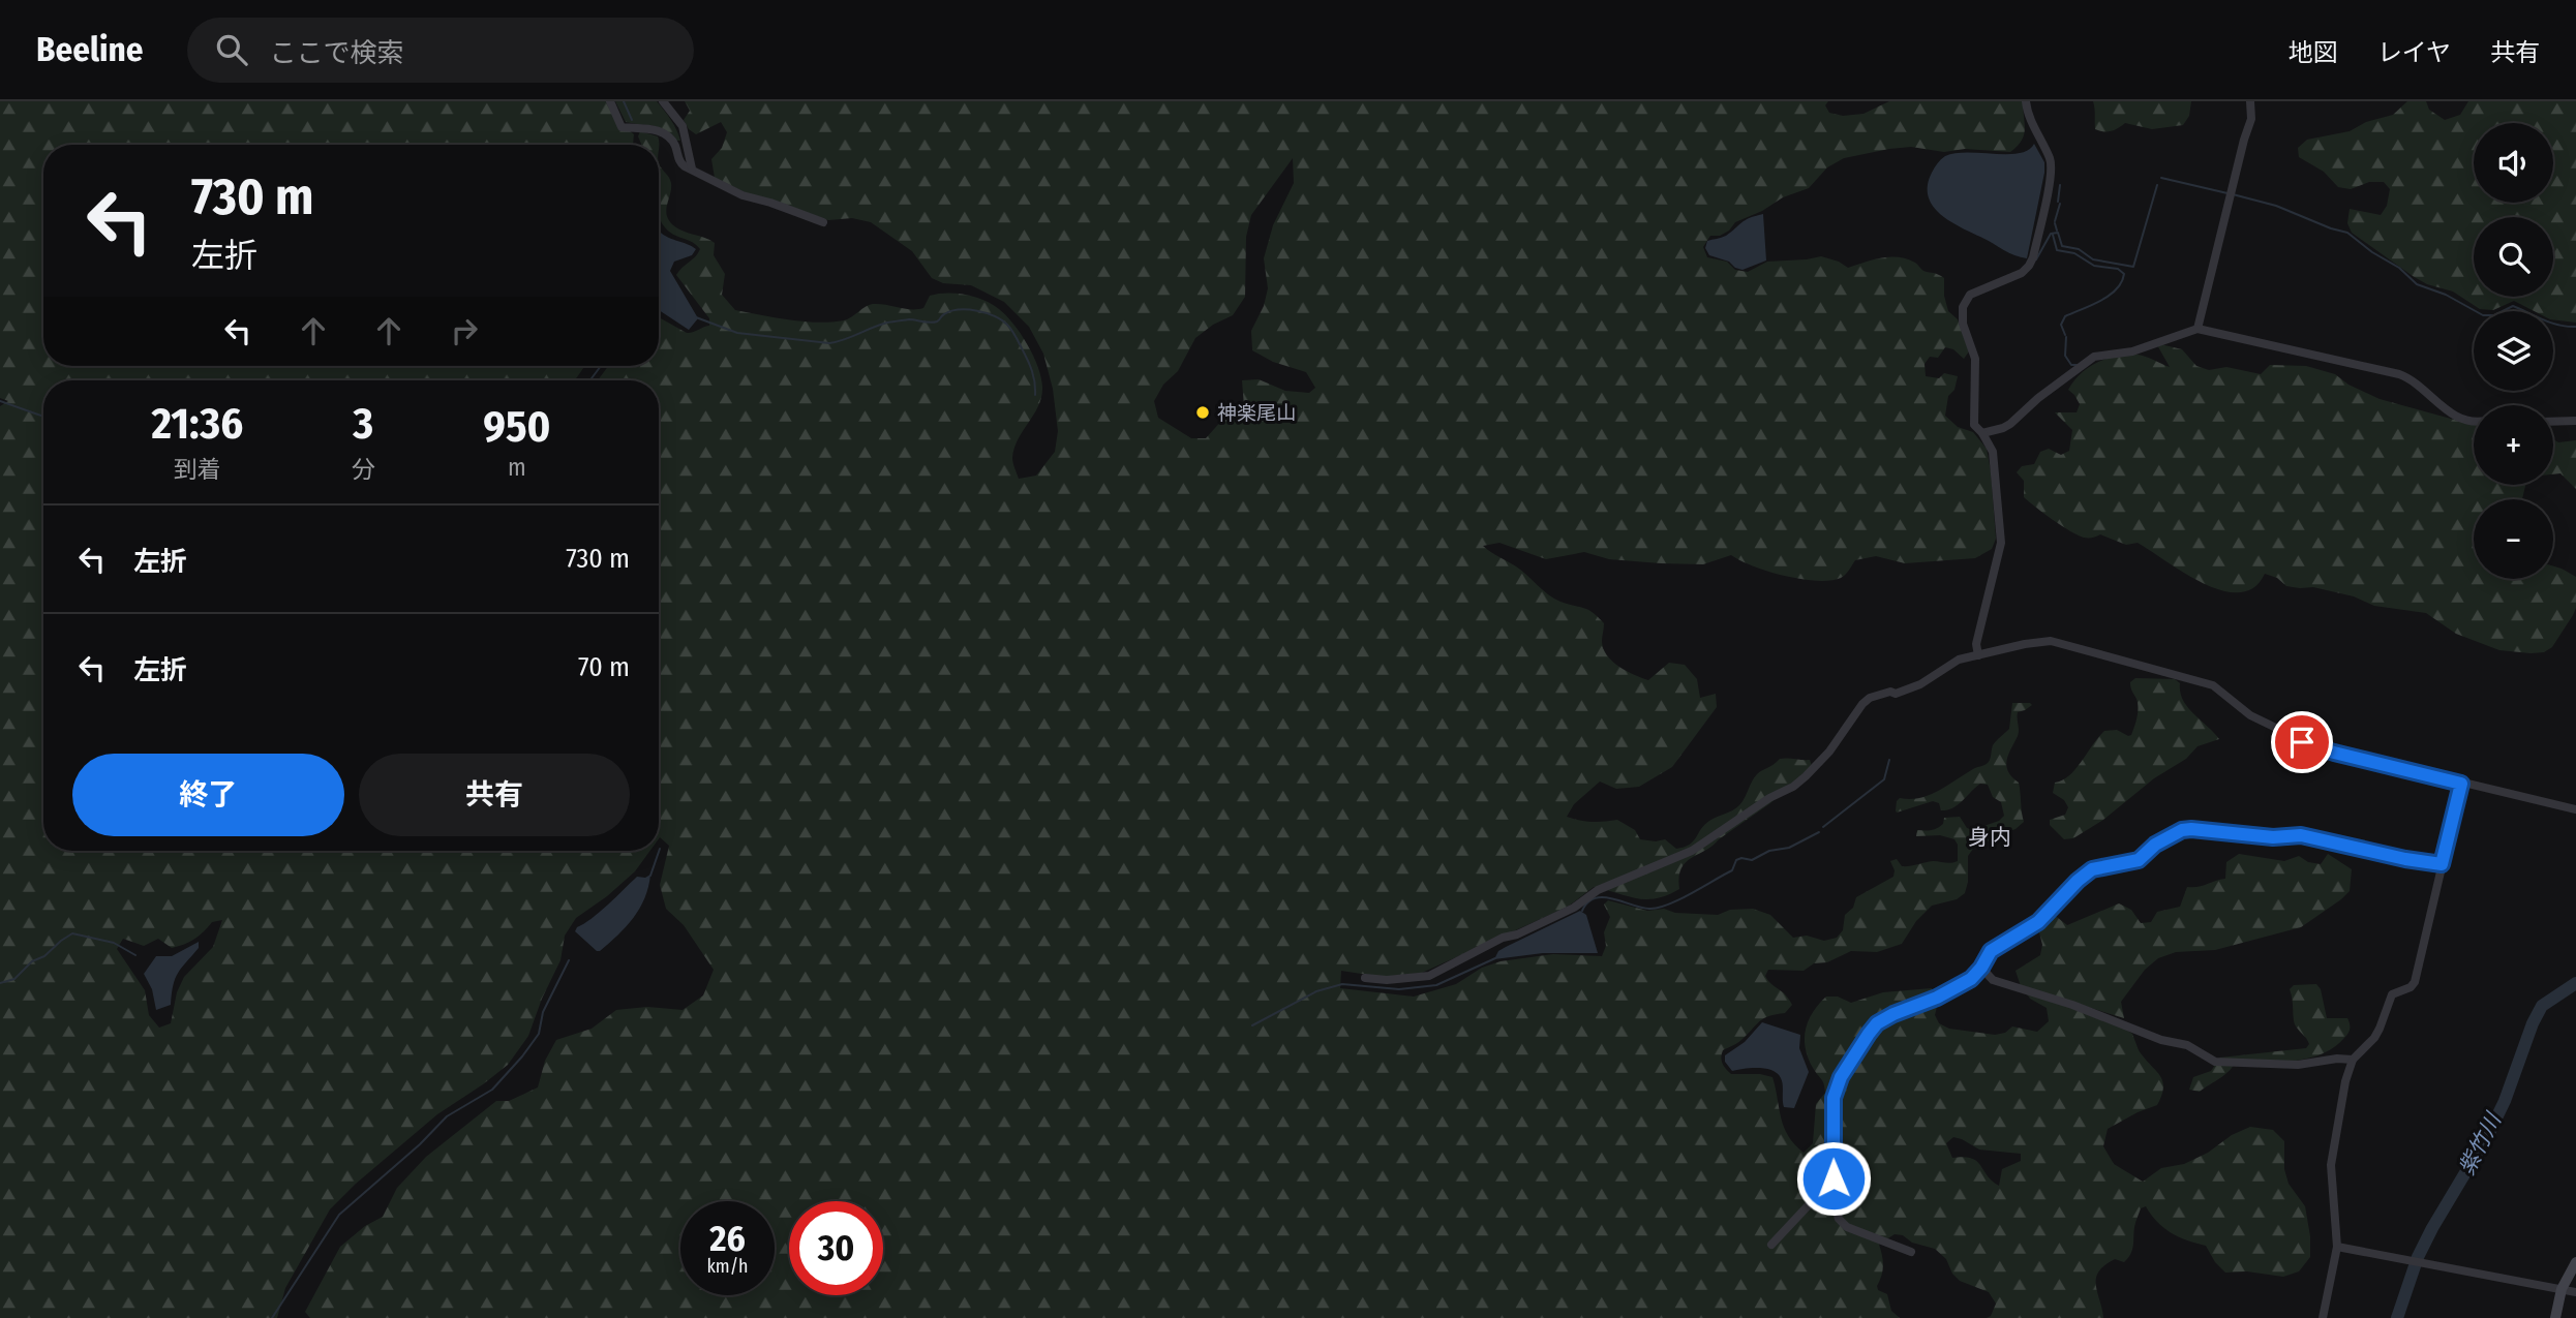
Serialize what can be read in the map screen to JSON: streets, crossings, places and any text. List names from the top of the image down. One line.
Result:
{"districts":["身内"],"water":["紫竹川"],"places":["神楽尾山"],"page":{"header":"Beeline","search":"ここで検索","nav":["地図","レイヤ","共有"],"map_buttons":["+","−"],"turn":["730 m","左折"],"eta":["21:36","到着","3","分","950","m"],"list":[{"name":"左折","value":"730 m"},{"name":"左折","value":"70 m"}],"buttons":["終了","共有"],"speed":"26 km/h","limit":"30"}}
